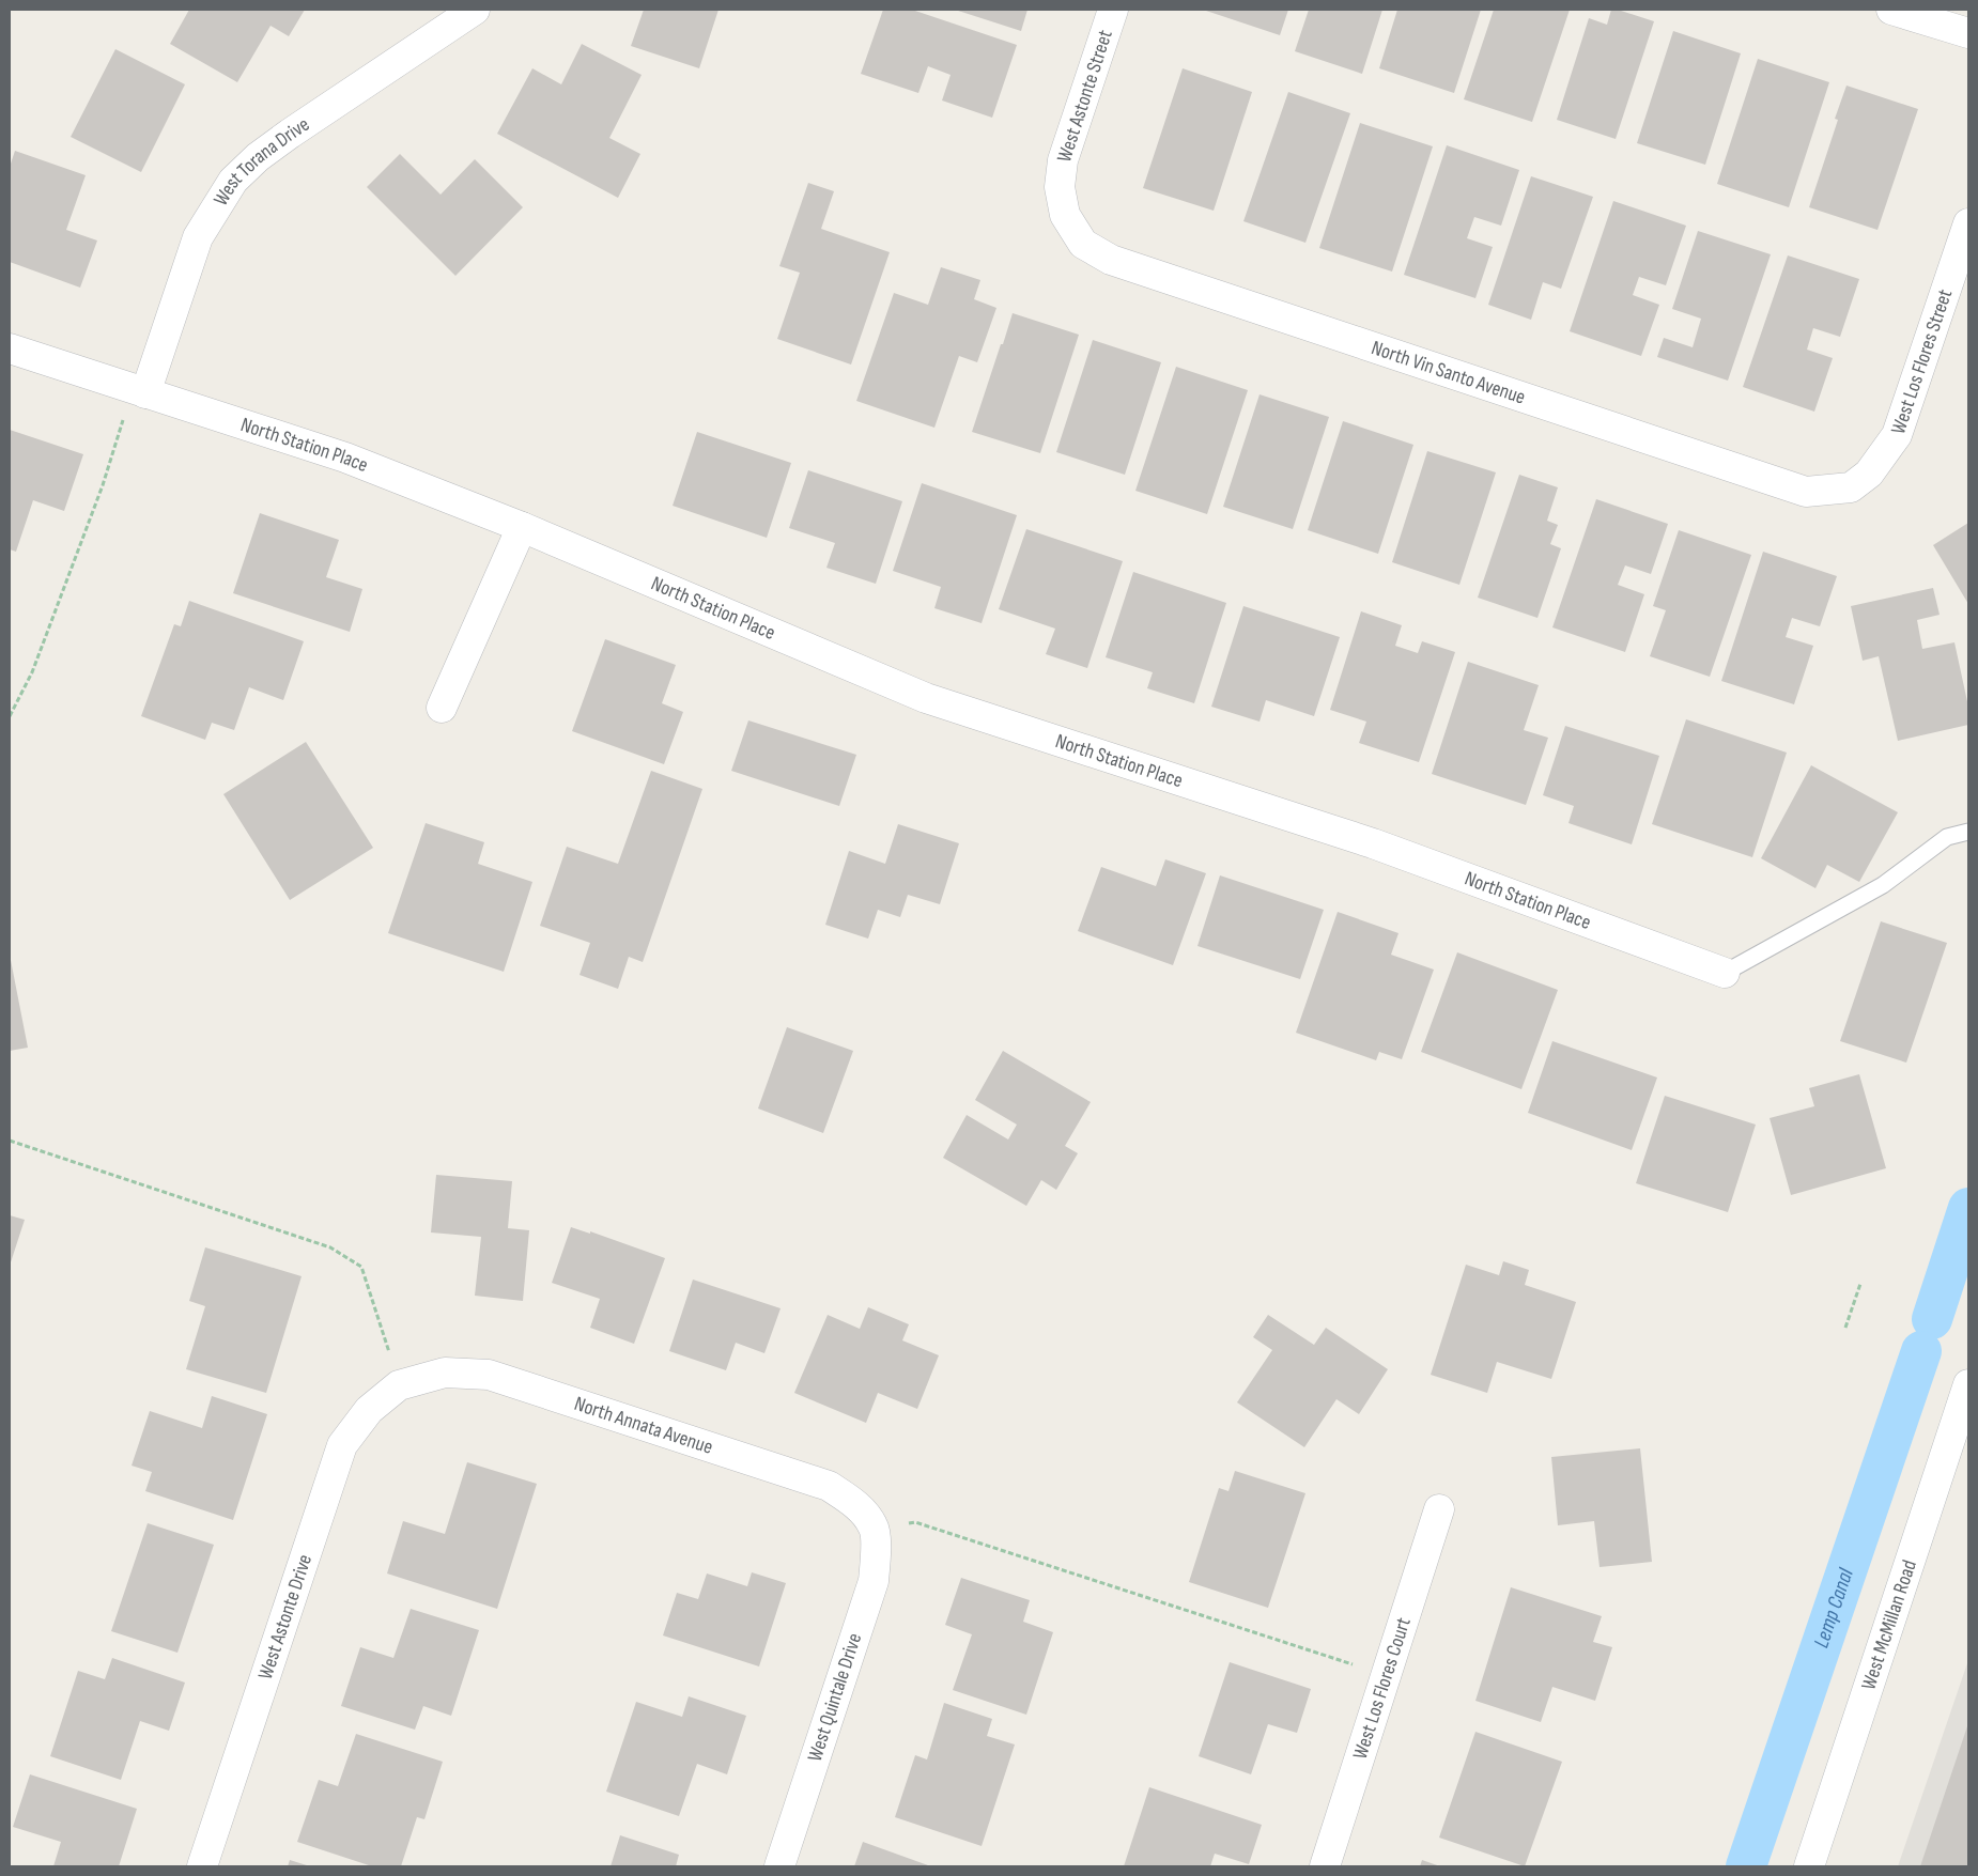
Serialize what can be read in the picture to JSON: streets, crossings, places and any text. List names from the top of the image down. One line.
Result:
{"streets":{"street":["West Astonte Street","West Torana Drive","West Los Flores Street","North Vin Santo Avenue","North Station Place","North Annata Avenue","West Astonte Drive","West McMillan Road","West Los Flores Court","West Quintale Drive"]},"crossings":[["West Astonte Street","North Vin Santo Avenue"],["West Torana Drive","North Station Place"],["West Los Flores Street","North Vin Santo Avenue"],["North Annata Avenue","West Astonte Drive"],["North Annata Avenue","West Quintale Drive"]],"water":["Lemp Canal"]}
